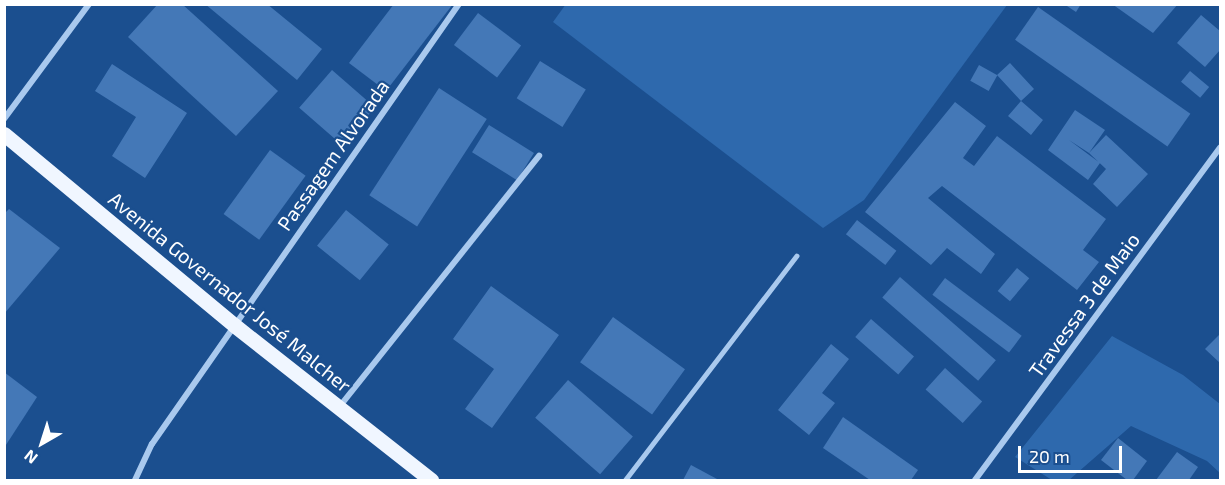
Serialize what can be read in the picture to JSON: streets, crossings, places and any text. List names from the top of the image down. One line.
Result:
{"streets":{"main road":["Avenida Governador José Malcher"],"street":["Passagem Alvorada","Travessa 3 de Maio"]},"crossings":[["Passagem Alvorada","Avenida Governador José Malcher"]],"scale_bar":"20 m","north":"bottom left"}
